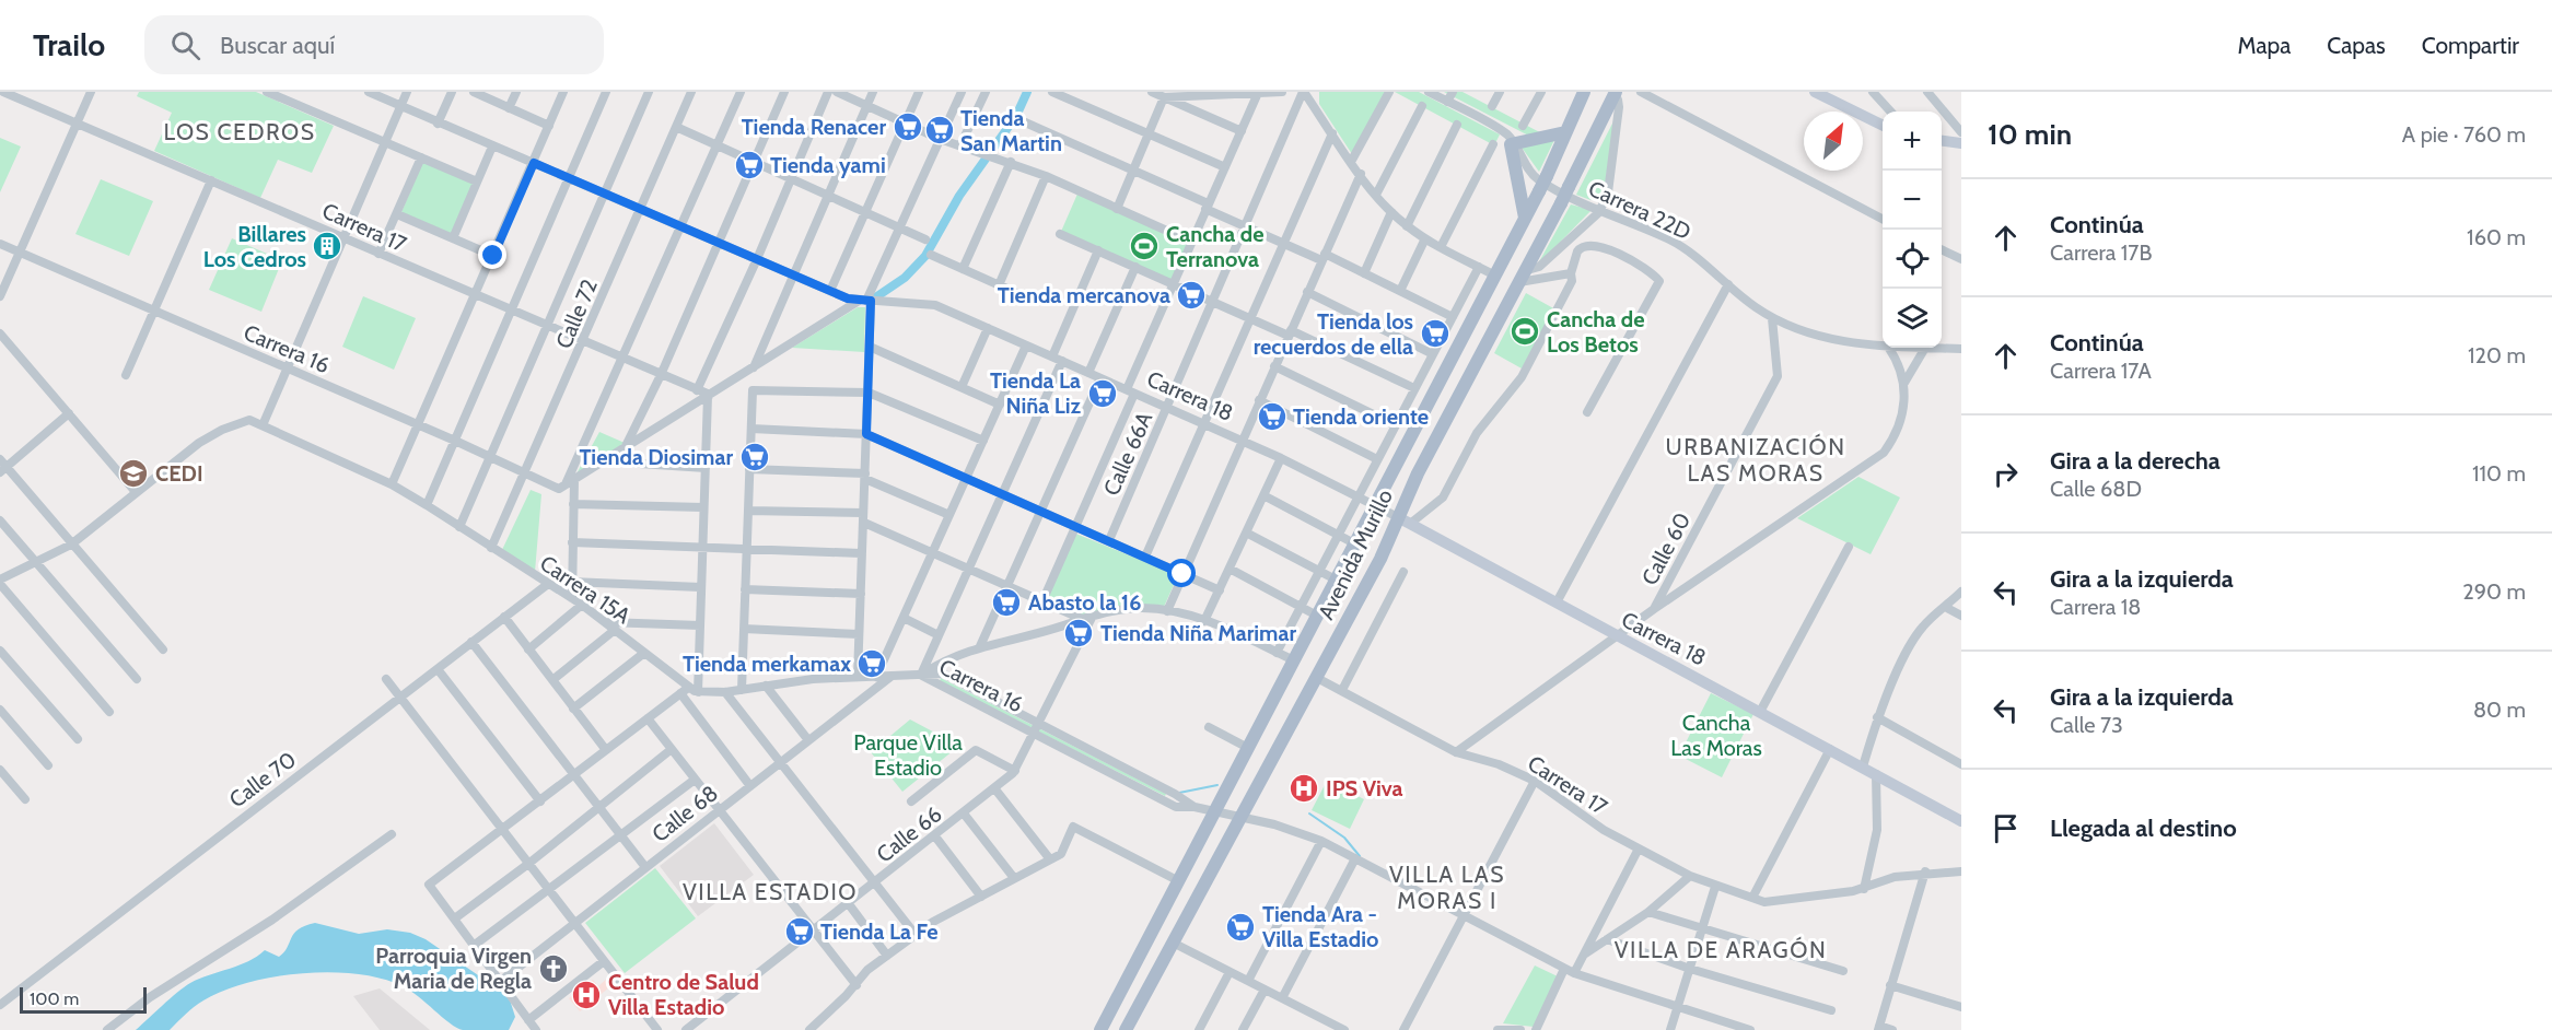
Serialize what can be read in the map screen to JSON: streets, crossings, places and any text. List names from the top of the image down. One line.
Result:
{"streets":{"main road":["Avenida Murillo"],"street":["Carrera 22D","Carrera 17","Calle 72","Carrera 16","Carrera 18","Calle 66A","Calle 60","Carrera 15A","Calle 70","Calle 68","Calle 66"]},"crossings":[["Carrera 22D","Calle 60"],["Carrera 17","Calle 72"],["Carrera 17","Calle 60"],["Carrera 17","Avenida Murillo"],["Calle 72","Carrera 16"],["Calle 72","Carrera 18"],["Calle 72","Carrera 15A"],["Carrera 16","Avenida Murillo"],["Carrera 16","Carrera 15A"],["Carrera 16","Calle 66"],["Carrera 18","Calle 66A"],["Carrera 18","Calle 60"],["Carrera 18","Avenida Murillo"],["Carrera 15A","Calle 70"],["Carrera 15A","Calle 68"]],"districts":["LOS CEDROS","URBANIZACIÓN LAS MORAS","VILLA LAS MORAS I","VILLA ESTADIO","VILLA DE ARAGÓN"],"parks":["Cancha Las Moras","Parque Villa Estadio"],"places":{"supermarket":["Tienda Renacer","Tienda San Martin","Tienda yami","Tienda mercanova","Tienda los recuerdos de ella","Tienda La Niña Liz","Tienda oriente","Tienda Diosimar","Abasto la 16","Tienda Niña Marimar","Tienda merkamax","Tienda Ara - Villa Estadio","Tienda La Fe"],"building":["Billares Los Cedros"],"sports":["Cancha de Terranova","Cancha de Los Betos"],"school or university":["CEDI"],"hospital":["IPS Viva","Centro de Salud Villa Estadio"],"church":["Parroquia Virgen Maria de Regla"]},"scale_bar":"100 m","north":"top right","page":{"header":"Trailo","search":"Buscar aquí","nav":["Mapa","Capas","Compartir"],"heading":["10 min","A pie · 760 m"],"map_buttons":["+","−"],"list":[["Continúa","Carrera 17B","160 m"],["Continúa","Carrera 17A","120 m"],["Gira a la derecha","Calle 68D","110 m"],["Gira a la izquierda","Carrera 18","290 m"],["Gira a la izquierda","Calle 73","80 m"],"Llegada al destino"],"scale":"100 m"}}
